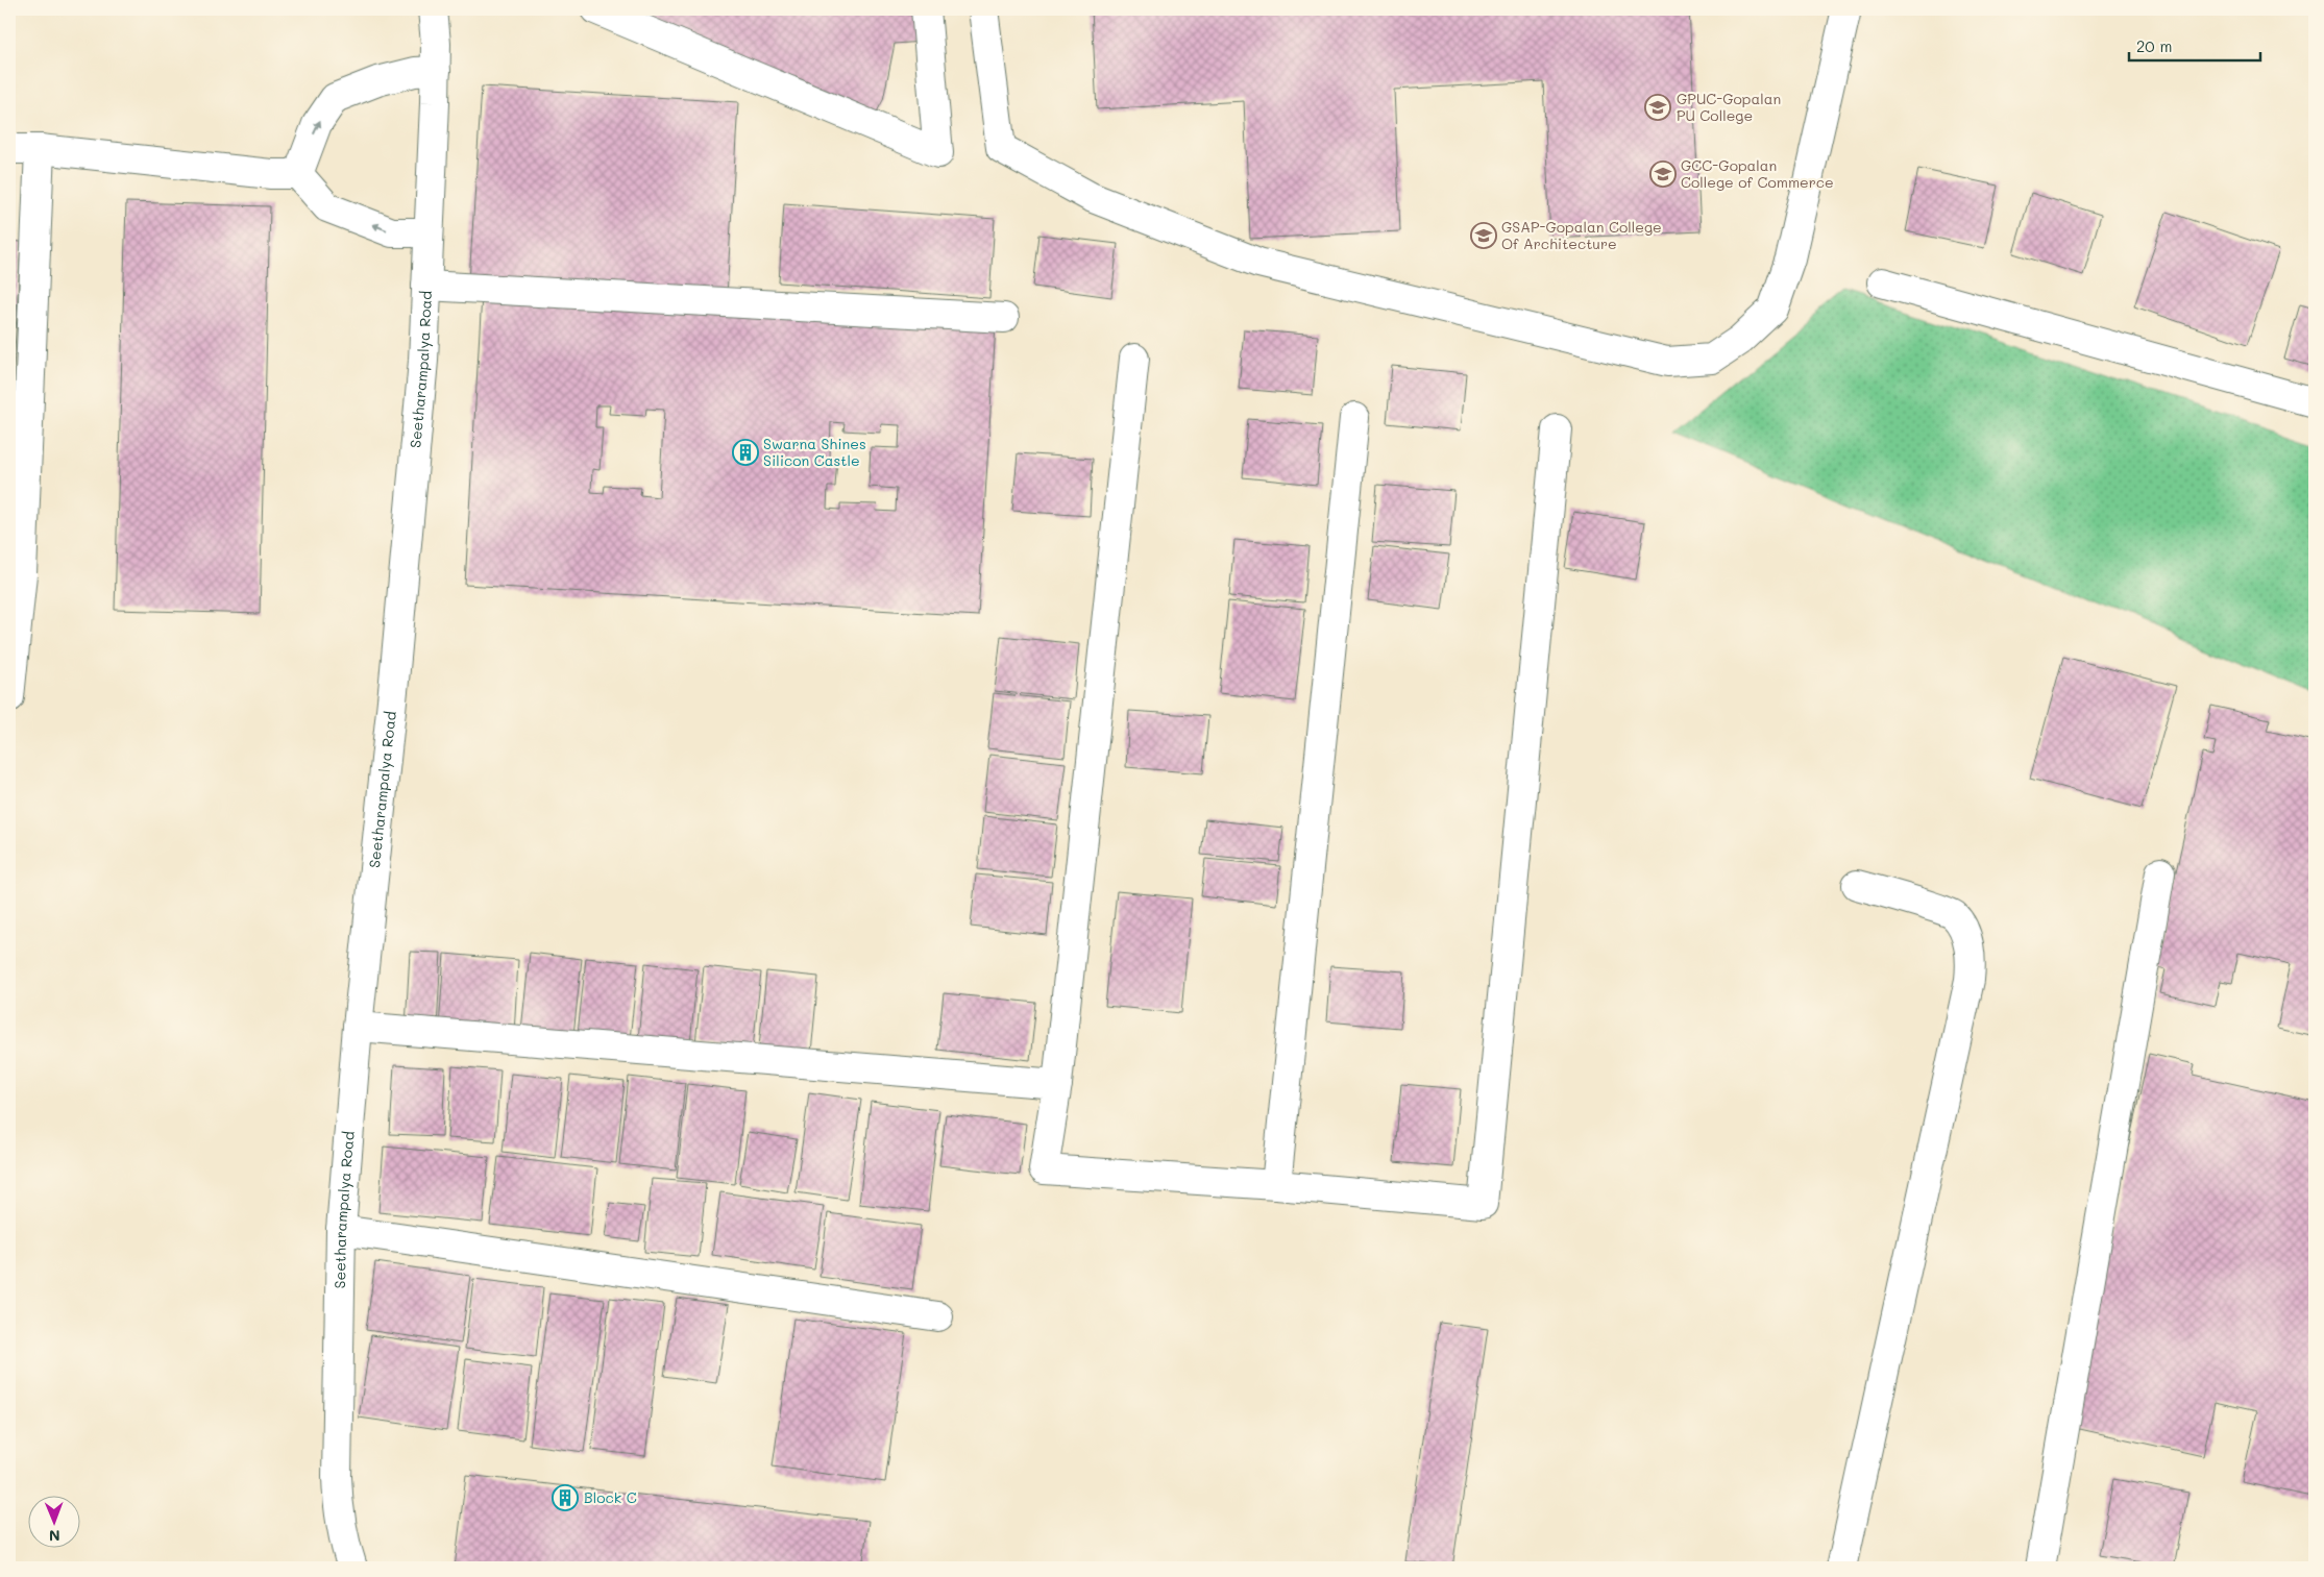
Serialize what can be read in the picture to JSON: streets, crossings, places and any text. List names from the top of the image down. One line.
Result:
{"streets":{"street":["Seetharampalya Road"]},"places":{"school or university":["GPUC-Gopalan PU College","GCC-Gopalan College of Commerce","GSAP-Gopalan College Of Architecture"],"building":["Swarna Shines Silicon Castle","Block C"]},"scale_bar":"20 m","north":"bottom"}
